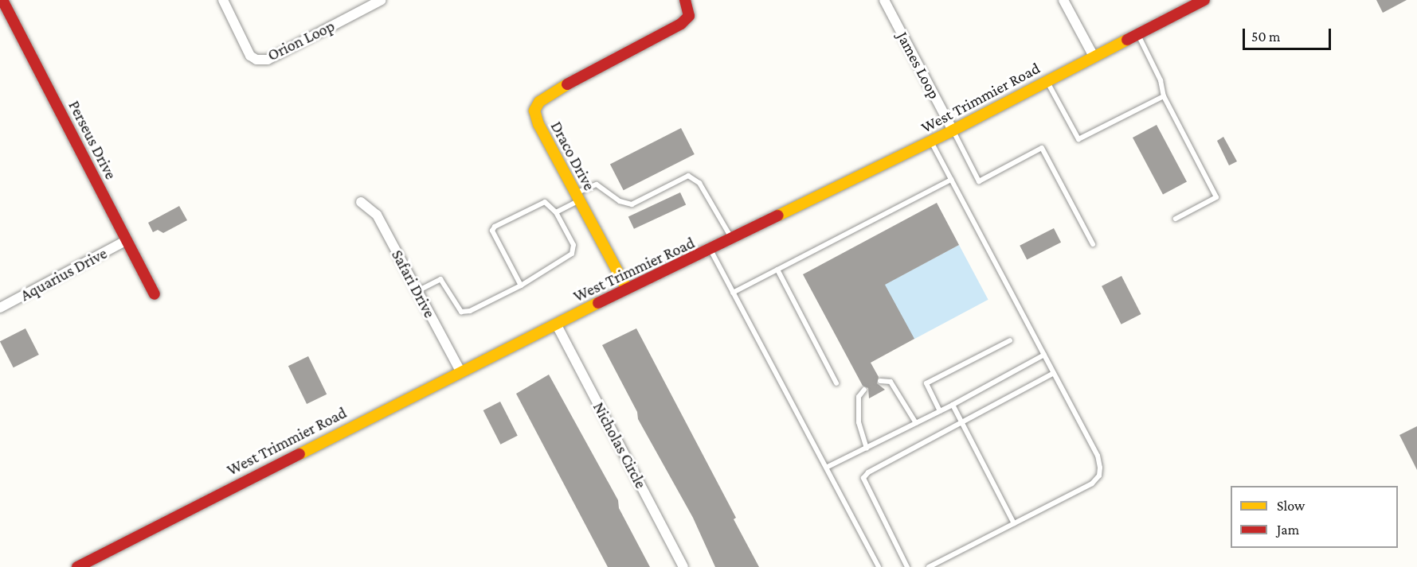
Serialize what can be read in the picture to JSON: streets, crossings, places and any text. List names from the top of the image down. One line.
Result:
{"streets":{"main road":["West Trimmier Road","Perseus Drive","Draco Drive"],"street":["Orion Loop","James Loop","Aquarius Drive","Safari Drive","Nicholas Circle"]},"crossings":[["James Loop","West Trimmier Road"],["West Trimmier Road","Draco Drive"],["West Trimmier Road","Safari Drive"],["West Trimmier Road","Nicholas Circle"],["Perseus Drive","Aquarius Drive"]],"legend":["Slow","Jam"],"scale_bar":"50 m"}
